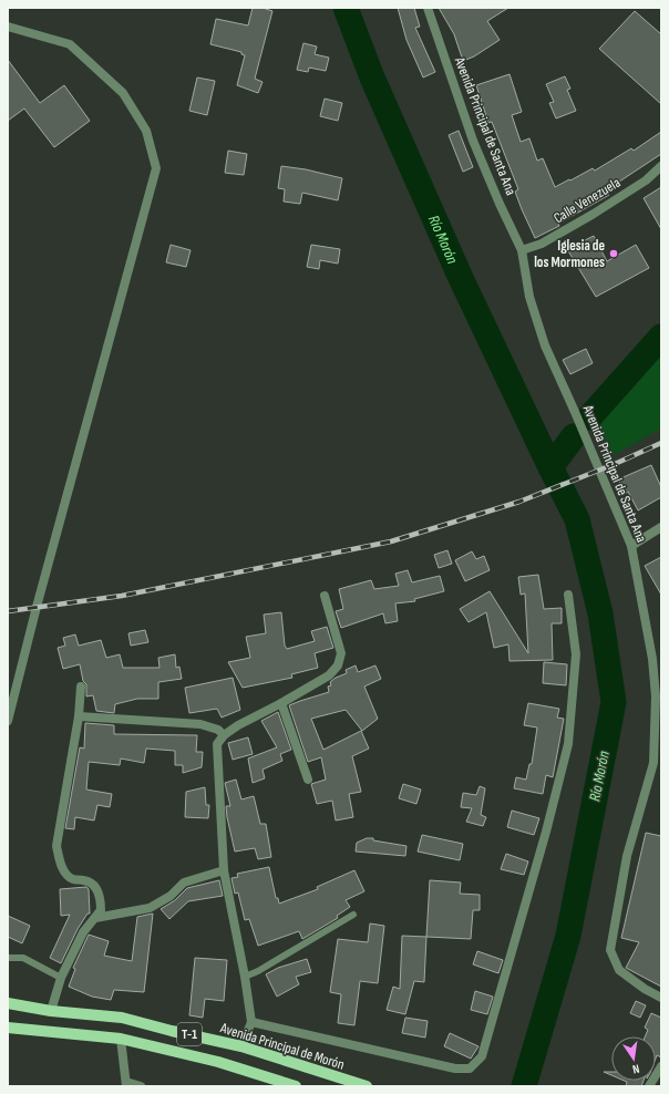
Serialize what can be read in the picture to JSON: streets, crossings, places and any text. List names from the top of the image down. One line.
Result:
{"streets":{"main road":["T-1","Avenida Principal de Morón"],"street":["Avenida Principal de Santa Ana","Calle Venezuela"]},"crossings":[["Avenida Principal de Santa Ana","Calle Venezuela"]],"water":["Río Morón"],"places":["Iglesia de los Mormones"],"north":"bottom"}
